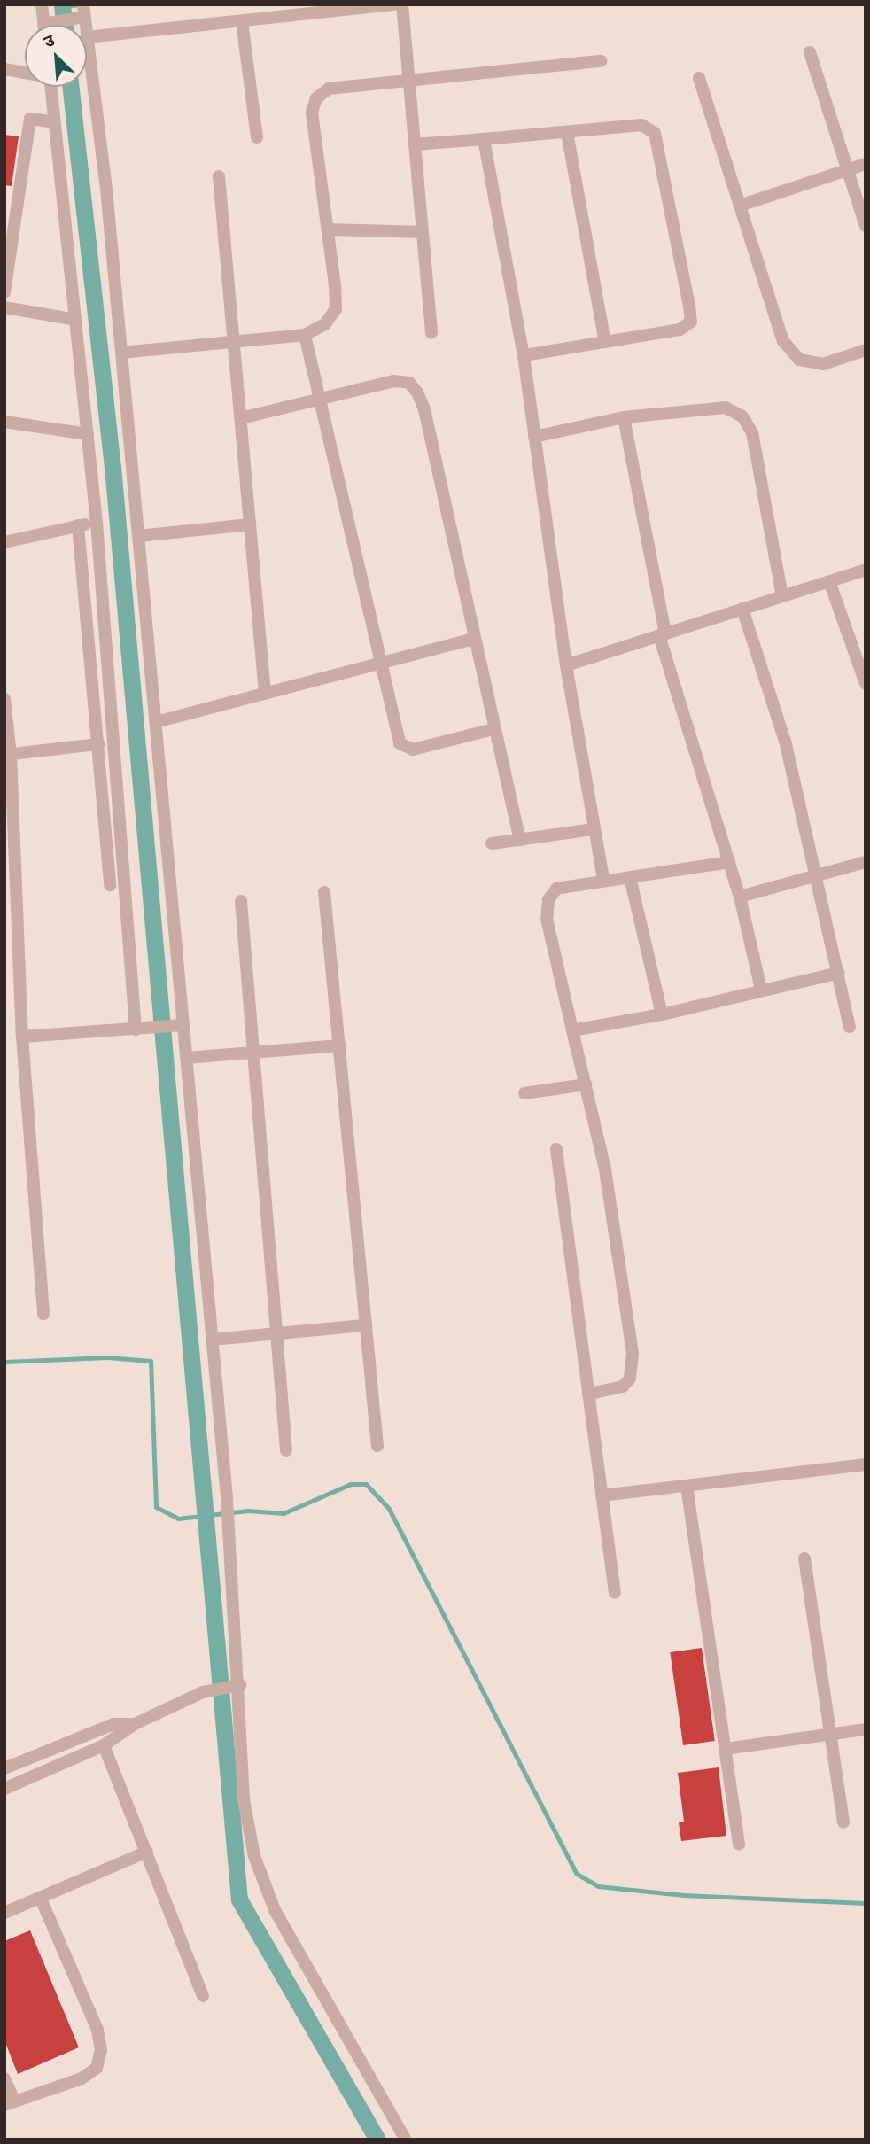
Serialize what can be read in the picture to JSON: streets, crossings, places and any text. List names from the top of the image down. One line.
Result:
{"north":"top left"}
